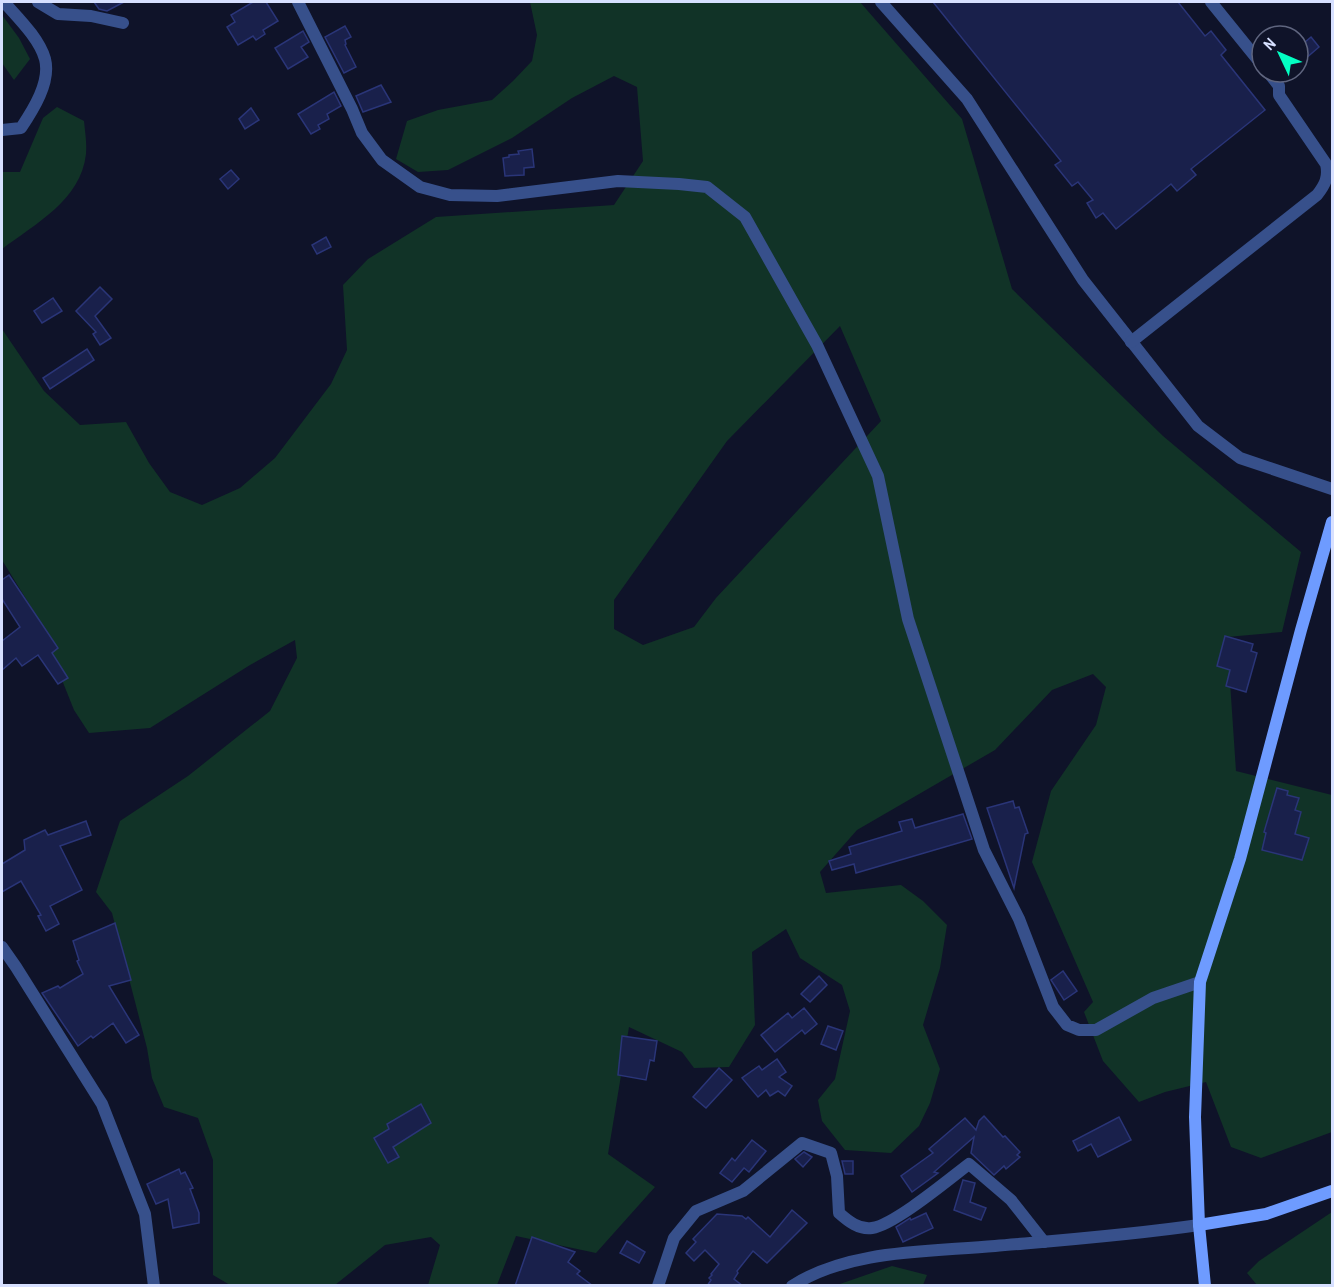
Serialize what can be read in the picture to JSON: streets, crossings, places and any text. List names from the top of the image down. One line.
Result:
{"north":"top left"}
